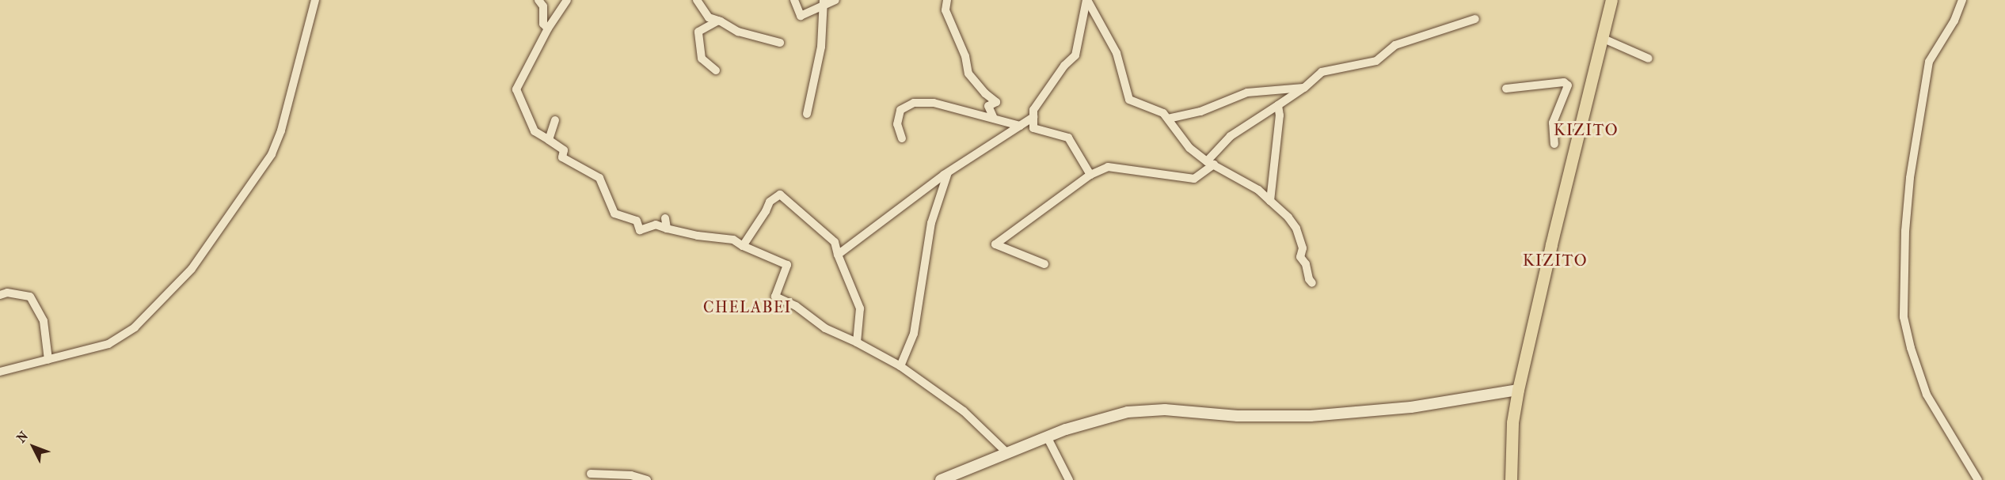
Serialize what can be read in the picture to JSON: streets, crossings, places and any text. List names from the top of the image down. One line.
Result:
{"districts":["KIZITO","KIZITO","CHELABEI"],"north":"top left"}
